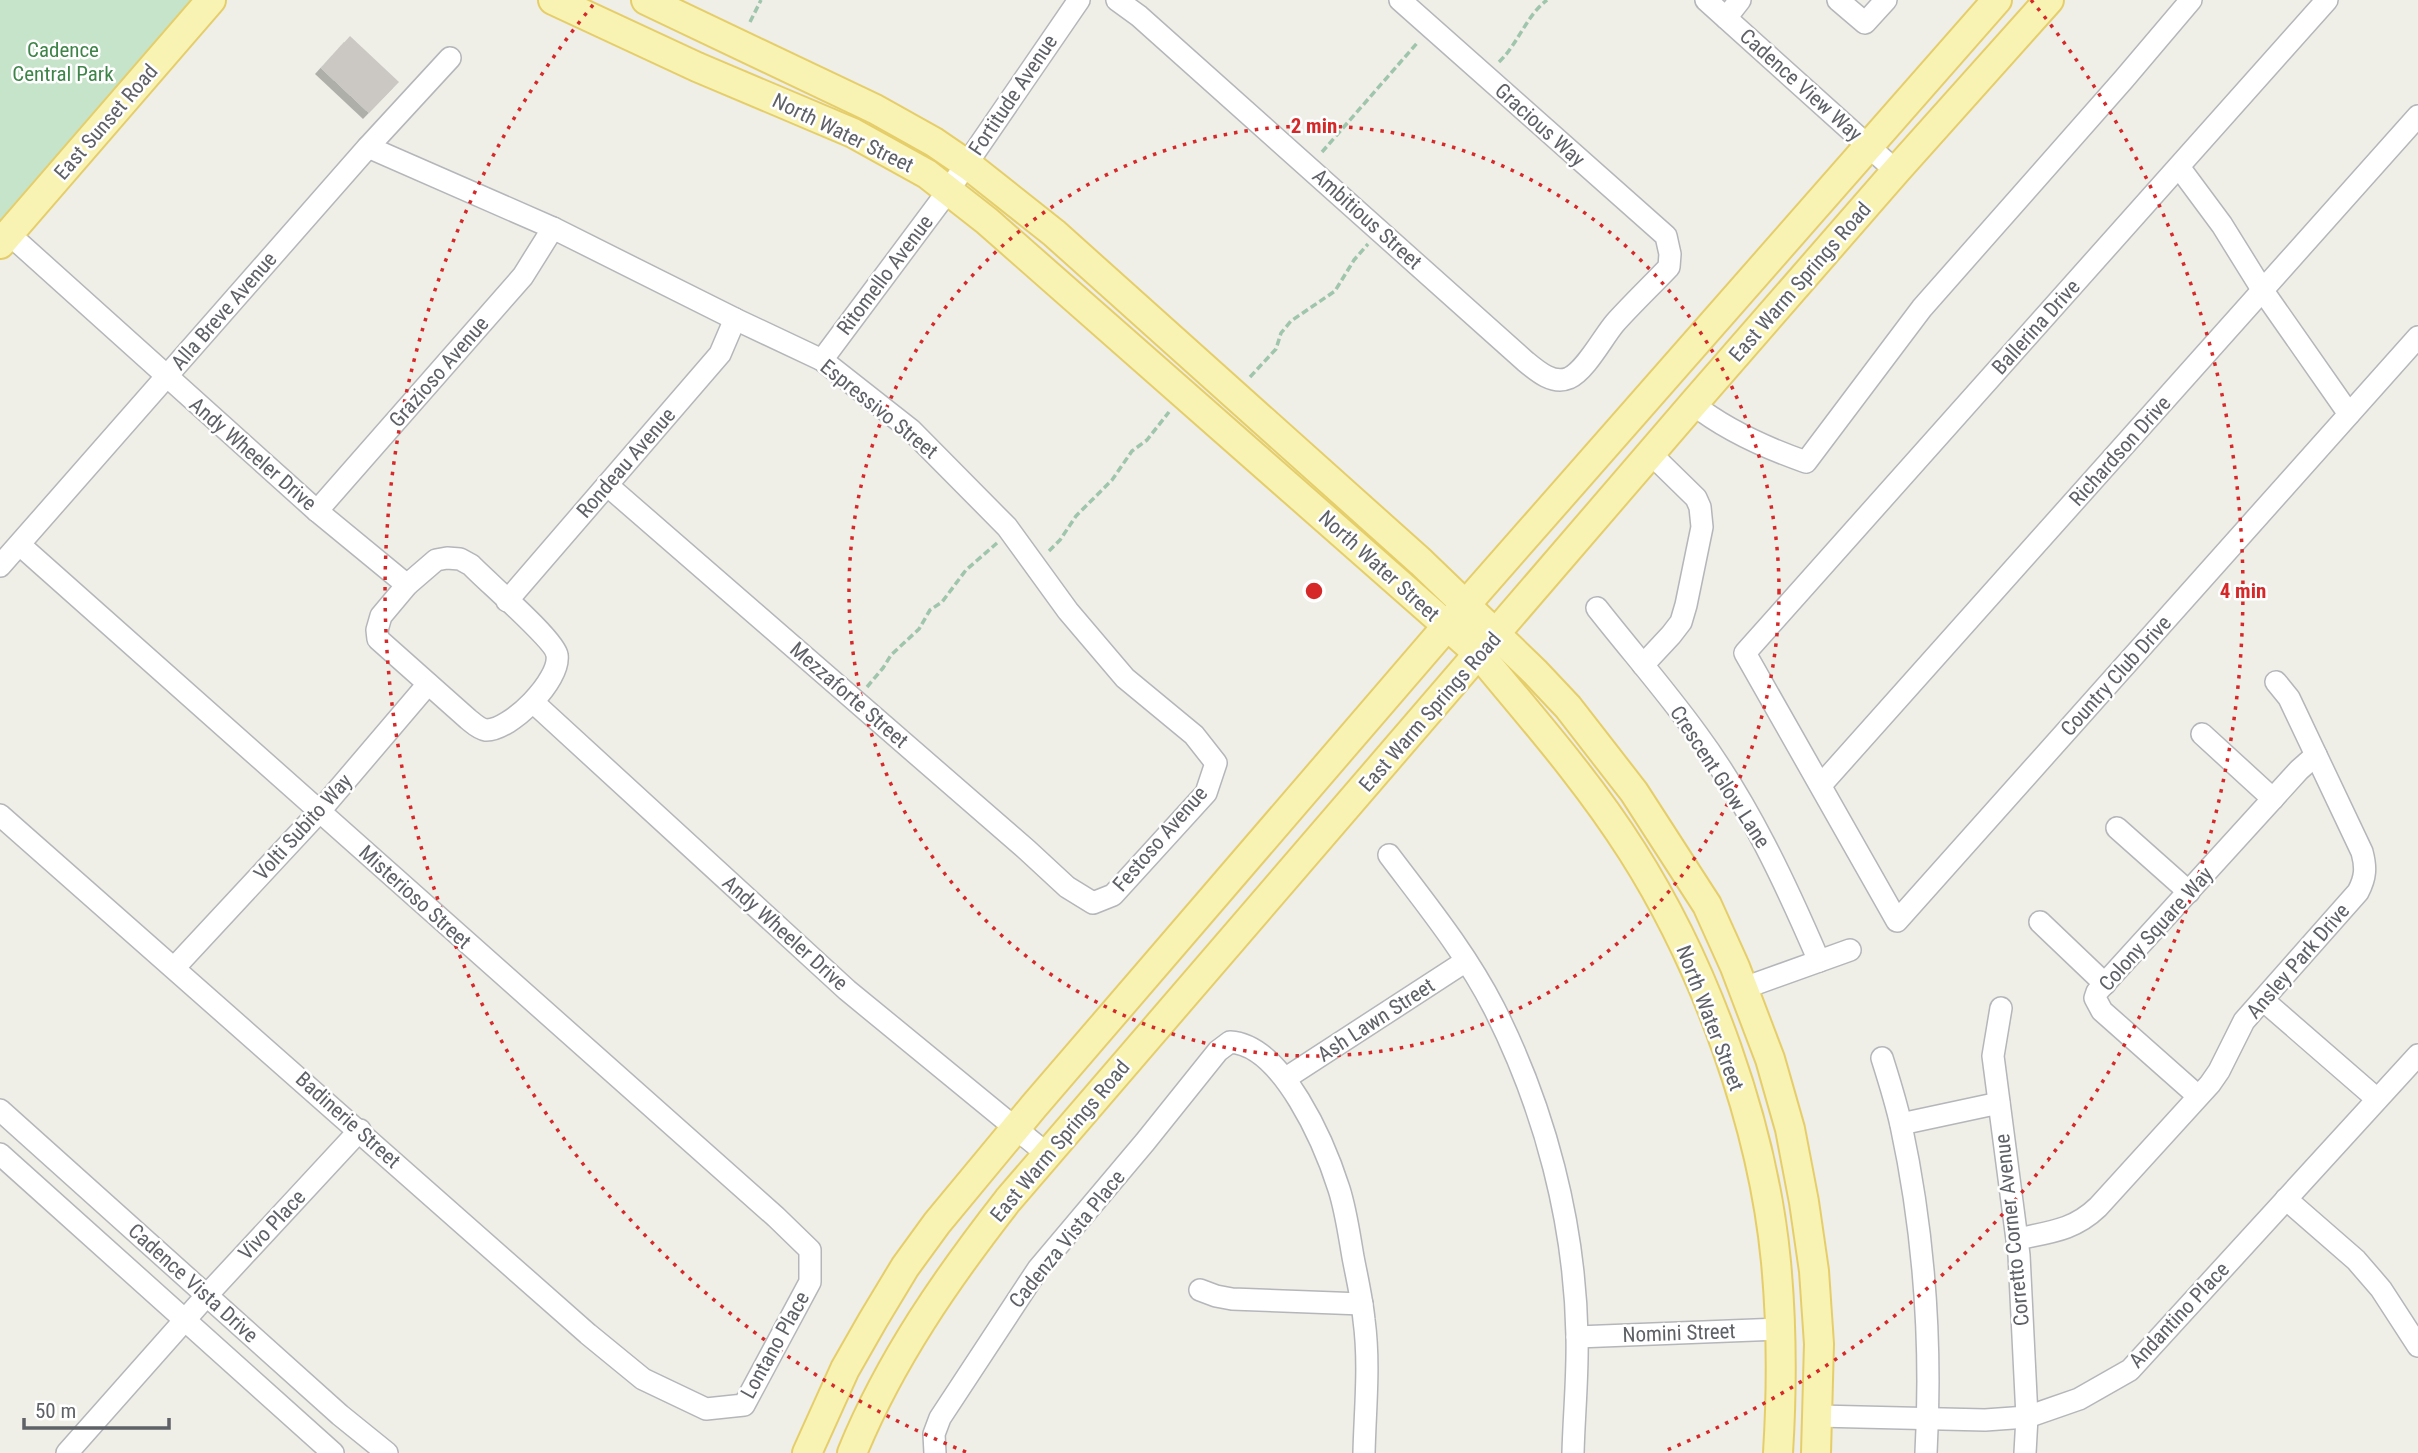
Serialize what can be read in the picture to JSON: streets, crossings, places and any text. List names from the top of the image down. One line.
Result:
{"streets":{"main road":["East Sunset Road","North Water Street","East Warm Springs Road"],"street":["Cadence View Way","Fortitude Avenue","Gracious Way","Ambitious Street","Ritomello Avenue","Alla Breve Avenue","Ballerina Drive","Grazioso Avenue","Espressivo Street","Richardson Drive","Andy Wheeler Drive","Rondeau Avenue","Country Club Drive","Mezzaforte Street","Crescent Glow Lane","Volti Subito Way","Festoso Avenue","Misterioso Street","Colony Square Way","Ansley Park Drive","Ash Lawn Street","Badinerie Street","Vivo Place","Corretto Corner Avenue","Cadenza Vista Place","Cadence Vista Drive","Andantino Place","Nomini Street","Lontano Place"]},"crossings":[["Cadence View Way","East Warm Springs Road"],["Fortitude Avenue","North Water Street"],["Fortitude Avenue","Ritomello Avenue"],["East Sunset Road","Andy Wheeler Drive"],["Gracious Way","Ambitious Street"],["North Water Street","Ritomello Avenue"],["North Water Street","East Warm Springs Road"],["North Water Street","Andantino Place"],["North Water Street","Nomini Street"],["Ritomello Avenue","Espressivo Street"],["East Warm Springs Road","Andy Wheeler Drive"],["Alla Breve Avenue","Espressivo Street"],["Alla Breve Avenue","Andy Wheeler Drive"],["Alla Breve Avenue","Misterioso Street"],["Ballerina Drive","Richardson Drive"],["Ballerina Drive","Country Club Drive"],["Grazioso Avenue","Espressivo Street"],["Grazioso Avenue","Andy Wheeler Drive"],["Espressivo Street","Rondeau Avenue"],["Espressivo Street","Festoso Avenue"],["Richardson Drive","Country Club Drive"],["Andy Wheeler Drive","Rondeau Avenue"],["Andy Wheeler Drive","Volti Subito Way"],["Rondeau Avenue","Mezzaforte Street"],["Rondeau Avenue","Volti Subito Way"],["Mezzaforte Street","Festoso Avenue"],["Volti Subito Way","Misterioso Street"],["Volti Subito Way","Badinerie Street"],["Misterioso Street","Lontano Place"],["Colony Square Way","Ansley Park Drive"],["Ansley Park Drive","Corretto Corner Avenue"],["Ash Lawn Street","Cadenza Vista Place"],["Badinerie Street","Vivo Place"],["Badinerie Street","Lontano Place"],["Vivo Place","Cadence Vista Drive"],["Corretto Corner Avenue","Andantino Place"]],"parks":["Cadence Central Park"],"scale_bar":"50 m","rings":["2 min","4 min"]}
